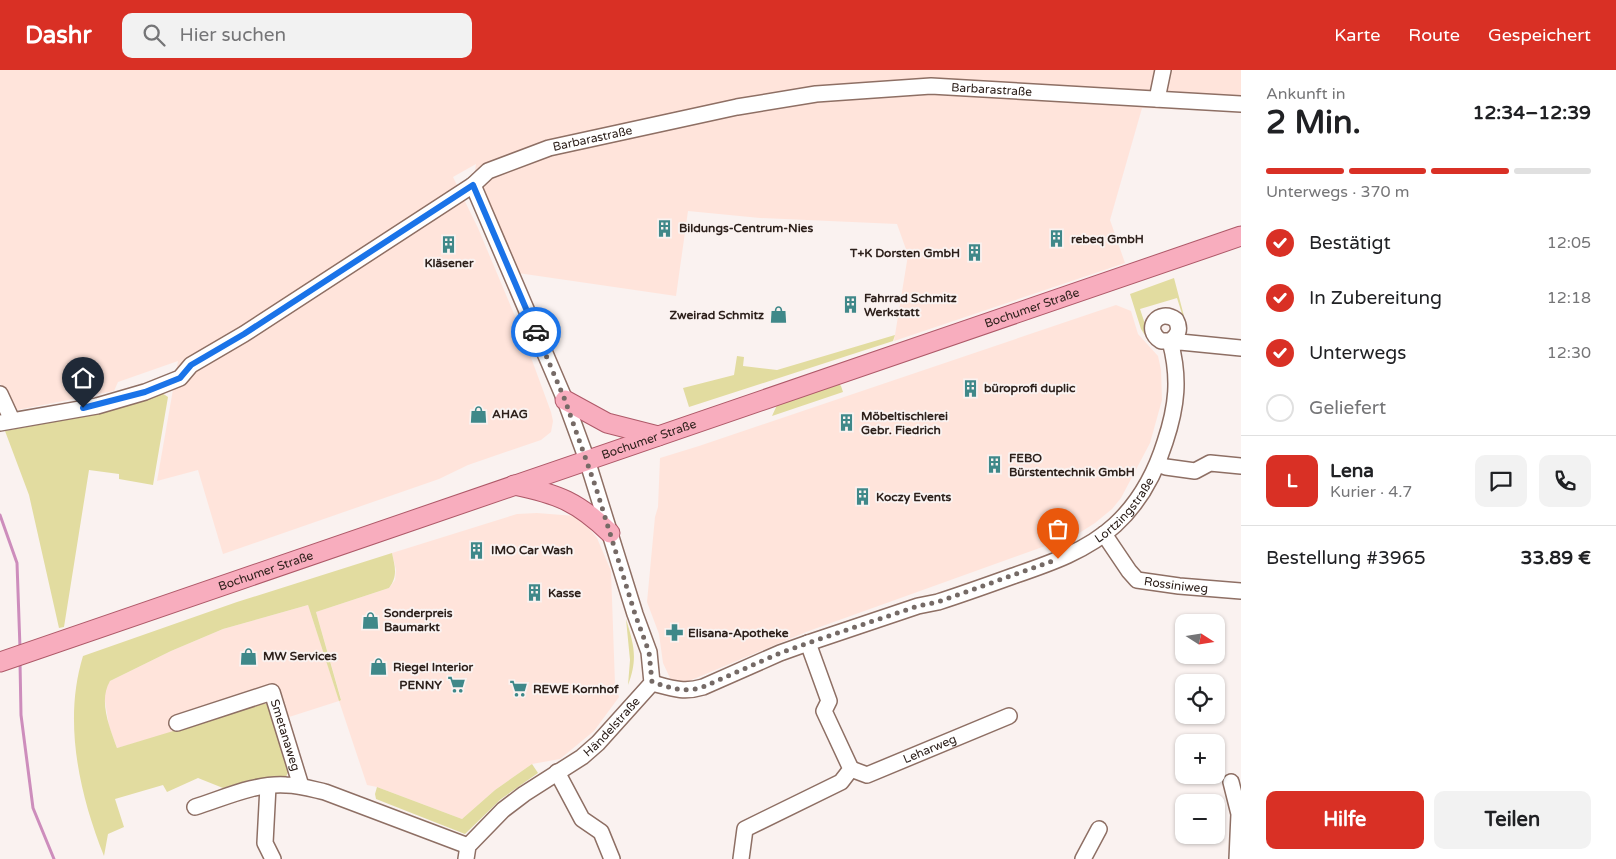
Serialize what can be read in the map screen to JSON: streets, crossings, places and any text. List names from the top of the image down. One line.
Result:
{"streets":{"main road":["Bochumer Straße"],"street":["Barbarastraße","Lortzingstraße","Rossiniweg","Händelstraße","Smetanaweg","Leharweg"]},"crossings":[["Lortzingstraße","Rossiniweg"],["Lortzingstraße","Händelstraße"],["Händelstraße","Smetanaweg"]],"places":{"building":["Bildungs-Centrum-Nies","rebeq GmbH","Kläsener","T+K Dorsten GmbH","Fahrrad Schmitz Werkstatt","büroprofi duplic","Möbeltischlerei Gebr. Fiedrich","FEBO Bürstentechnik GmbH","Koczy Events","IMO Car Wash","Kasse"],"shop":["Zweirad Schmitz","AHAG","Sonderpreis Baumarkt","MW Services","Riegel Interior"],"pharmacy":["Elisana-Apotheke"],"supermarket":["PENNY","REWE Kornhof"]},"north":"right","page":{"header":"Dashr","search":"Hier suchen","nav":["Karte","Route","Gespeichert"],"heading":["2 Min.","Ankunft in","12:34–12:39"],"panel":["Lena","Kurier · 4.7","Bestellung #3965","33.89 €"],"bar":"Unterwegs · 370 m","list":[["Bestätigt","12:05"],["In Zubereitung","12:18"],["Unterwegs","12:30"],"Geliefert"],"round":"L","map_buttons":["+","−"],"buttons":["Hilfe","Teilen"]}}
